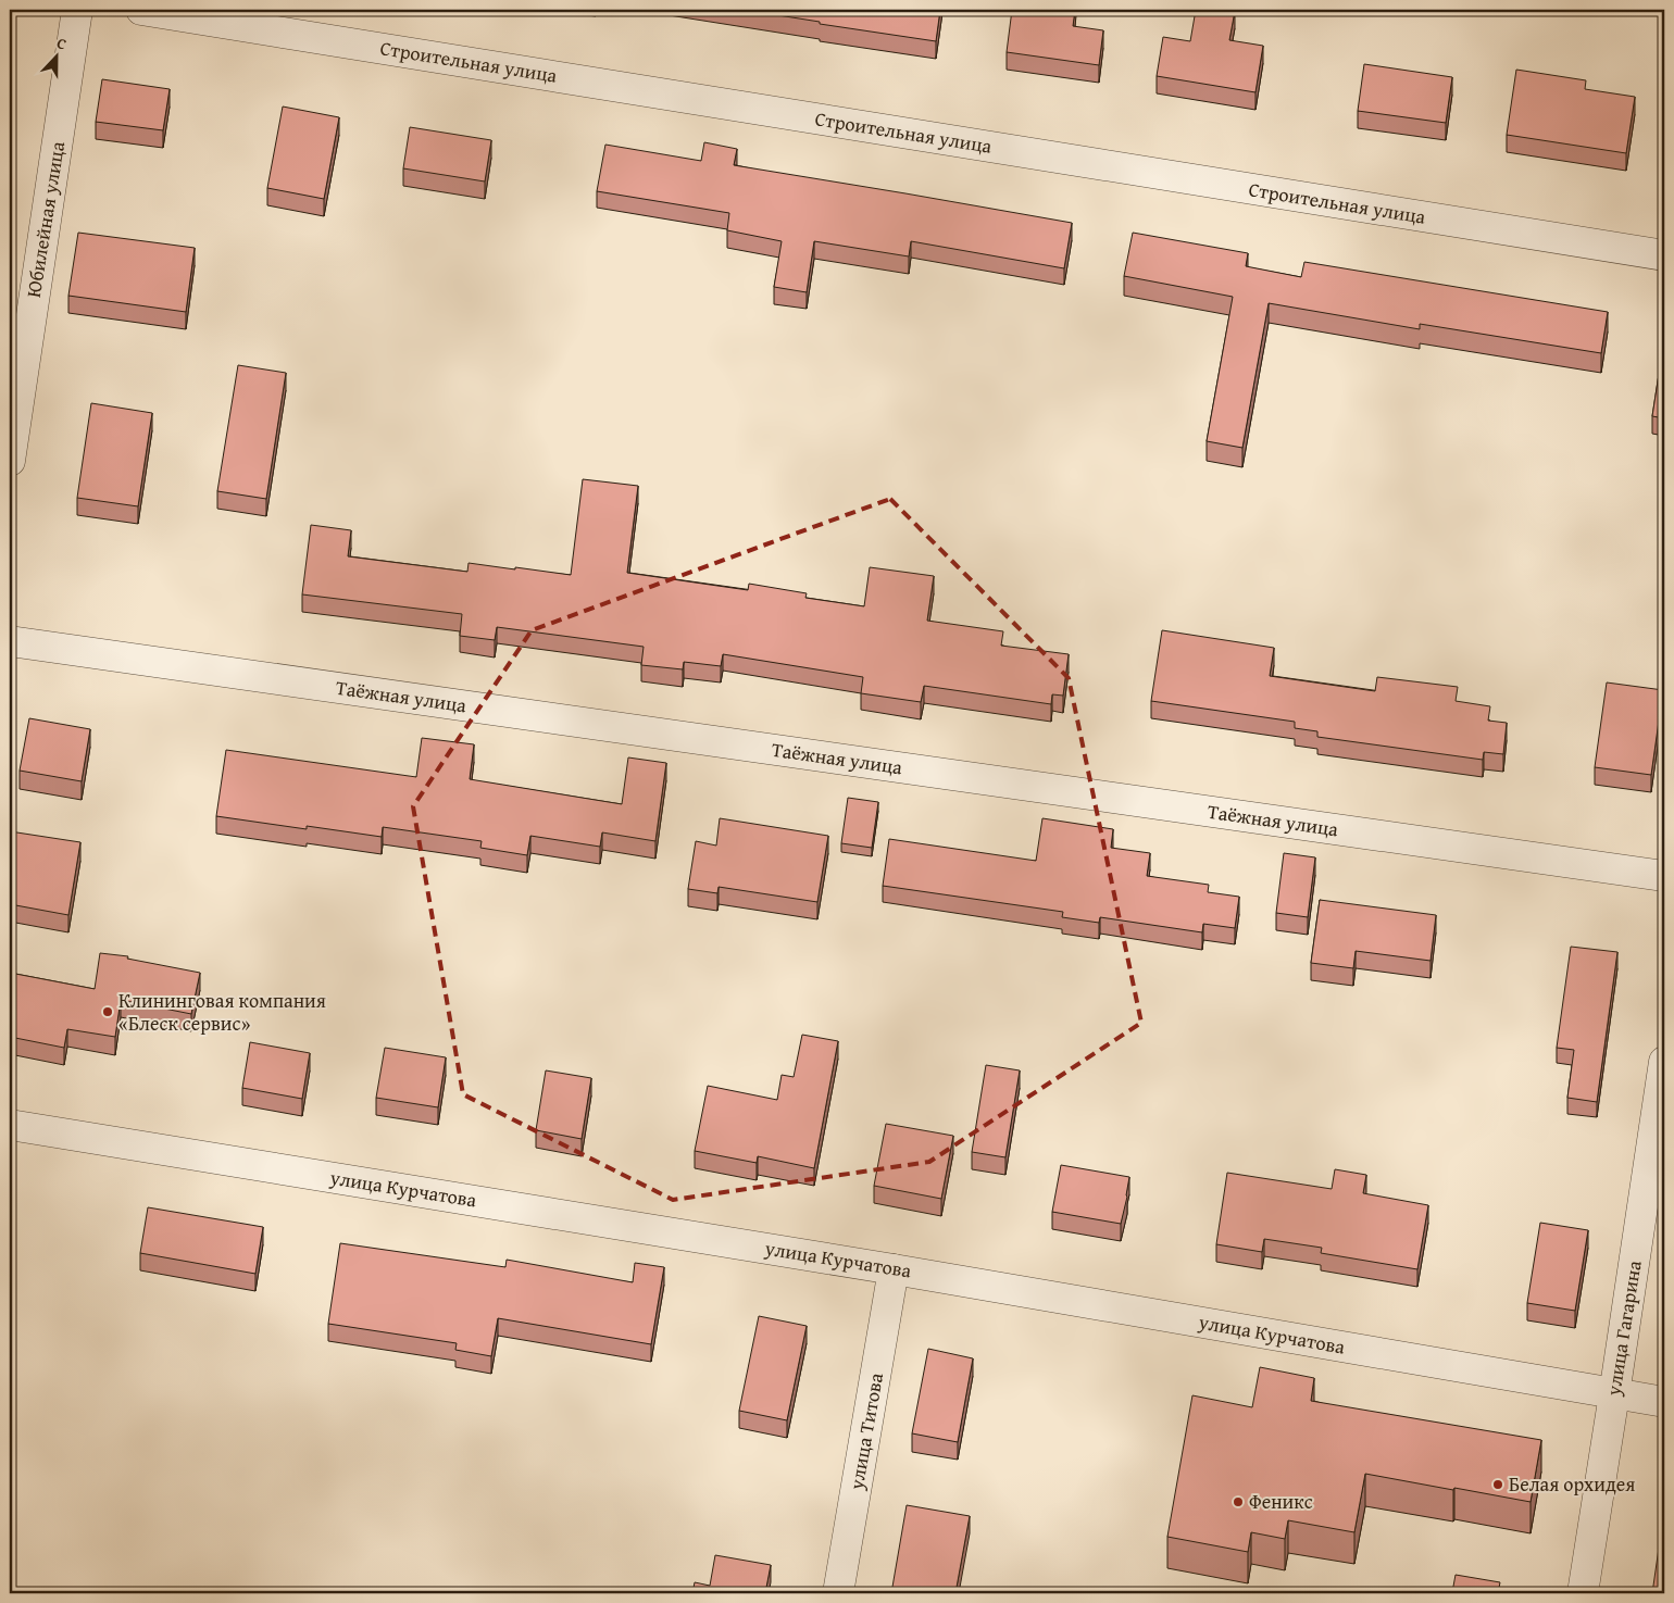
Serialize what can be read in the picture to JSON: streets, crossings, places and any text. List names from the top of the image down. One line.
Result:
{"streets":{"street":["Строительная улица","Юбилейная улица","Таёжная улица","улица Курчатова","улица Гагарина","улица Титова"]},"crossings":[["улица Курчатова","улица Гагарина"],["улица Курчатова","улица Титова"]],"places":["Клининговая компания «Блеск сервис»","Белая орхидея","Феникс"],"north":"top"}
